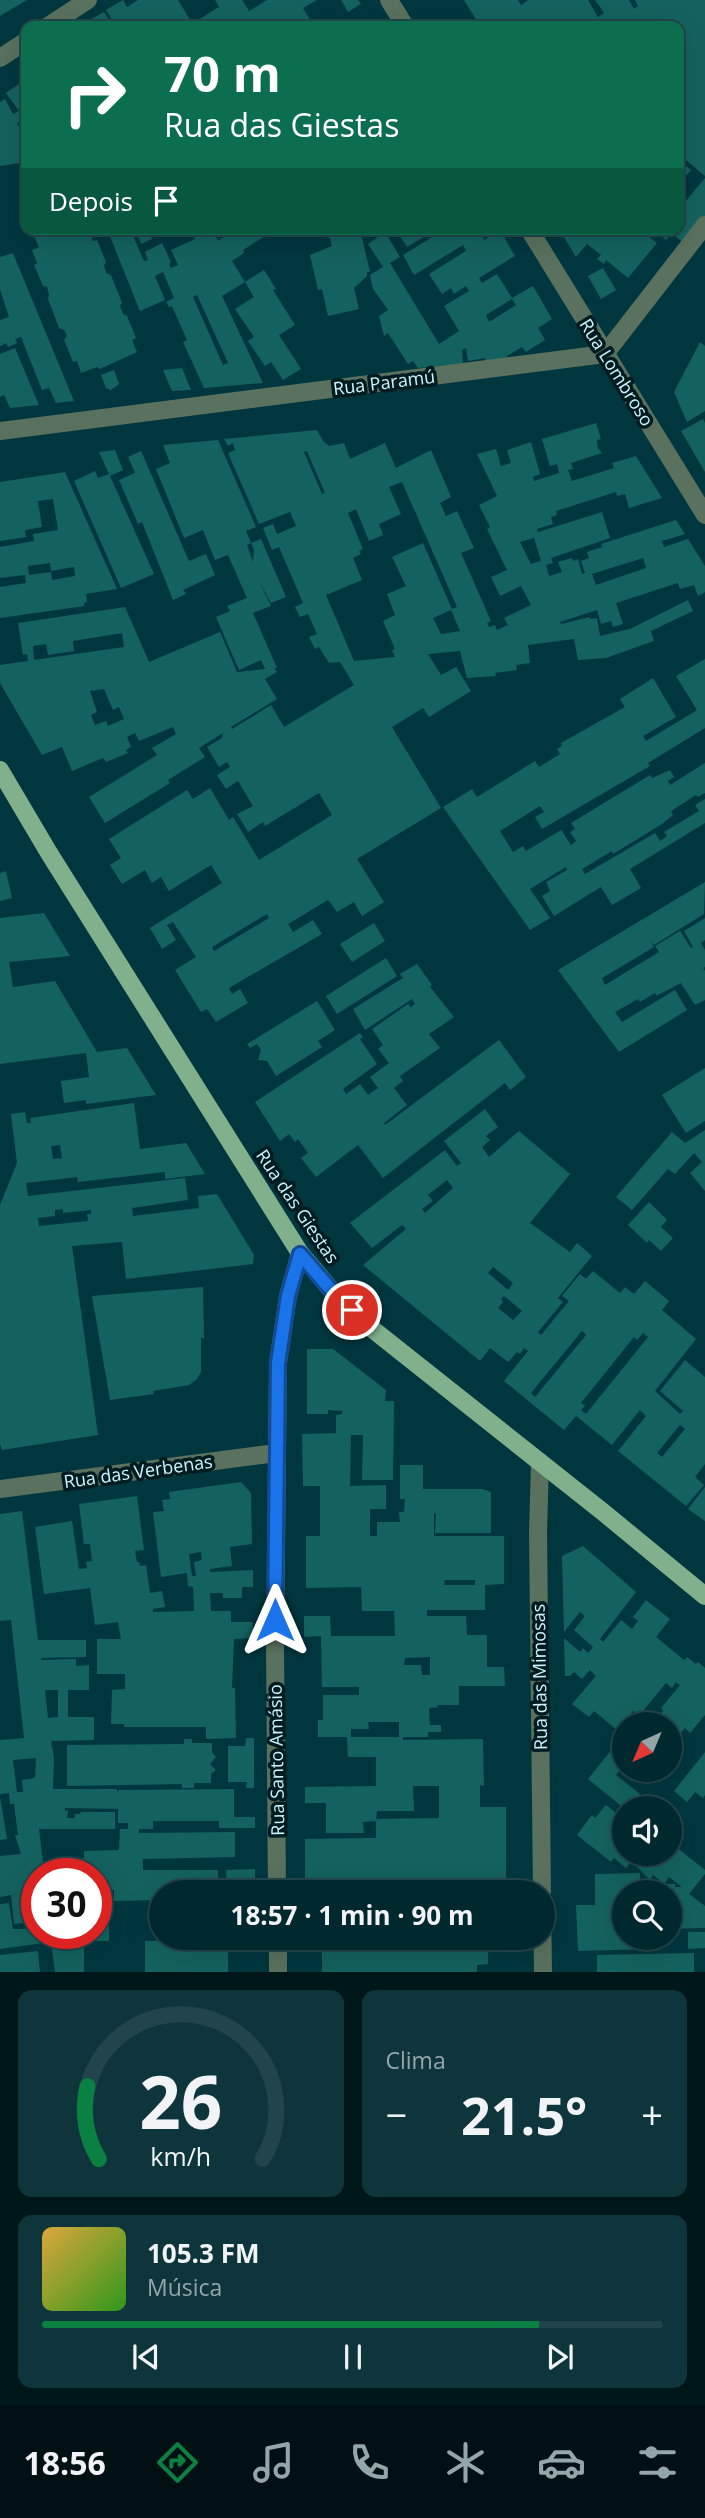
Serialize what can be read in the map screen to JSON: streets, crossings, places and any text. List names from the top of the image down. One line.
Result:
{"streets":{"main road":["Rua das Giestas"],"street":["Rua Lombroso","Rua Paramú","Rua das Verbenas","Rua das Mimosas","Rua Santo Amásio"]},"crossings":[["Rua Lombroso","Rua Paramú"],["Rua das Giestas","Rua das Mimosas"],["Rua das Giestas","Rua Santo Amásio"],["Rua das Verbenas","Rua Santo Amásio"]],"north":"bottom left","page":{"turn":["70 m","Rua das Giestas"],"then":"Depois","limit":"30","trip":"18:57 · 1 min · 90 m","tile":"Clima","heat":["−","21.5°","+"],"song":["105.3 FM","Música"],"tabs":"18:56","gauge":["26","km/h"]}}
